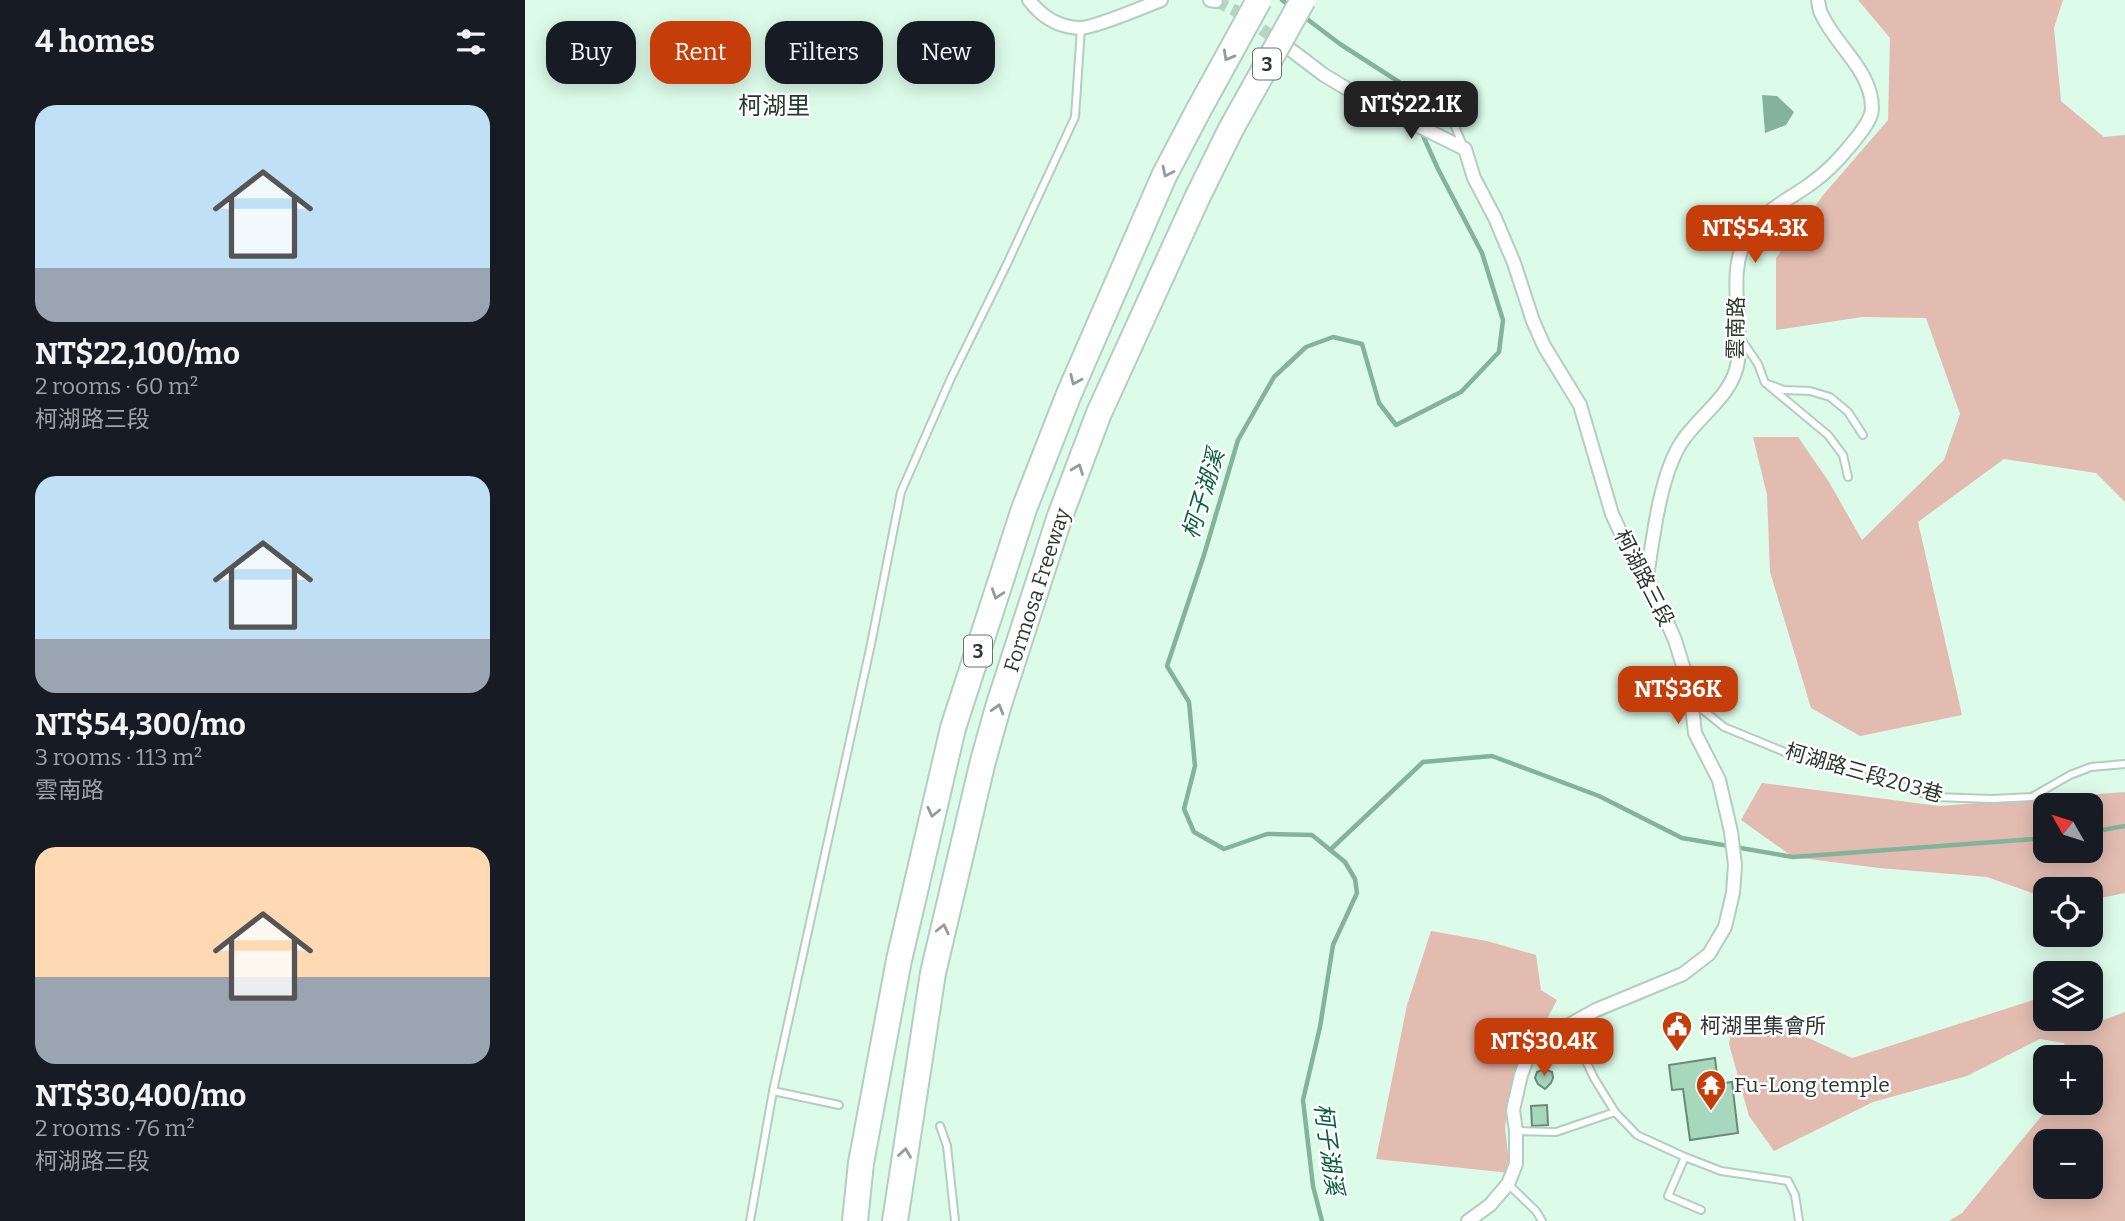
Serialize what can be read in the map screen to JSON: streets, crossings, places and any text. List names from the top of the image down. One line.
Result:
{"streets":{"highway":["3","Formosa Freeway"],"street":["雲南路","柯湖路三段"],"lane":["柯湖路三段203巷"]},"crossings":[["雲南路","柯湖路三段"],["柯湖路三段","柯湖路三段203巷"]],"districts":["柯湖里"],"water":["柯子湖溪"],"places":{"public building":["柯湖里集會所"],"temple":["Fu-Long temple"]},"north":"top left","page":{"heading":"4 homes","chip":["Buy","Rent","Filters","New"],"price":["NT$22.1K","NT$54.3K","NT$36K","NT$30.4K"],"list":[{"name":"NT$22,100/mo","note":"2 rooms · 60 m² · 柯湖路三段"},{"name":"NT$54,300/mo","note":"3 rooms · 113 m² · 雲南路"},{"name":"NT$30,400/mo","note":"2 rooms · 76 m² · 柯湖路三段"}],"map_buttons":["+","−"]}}
